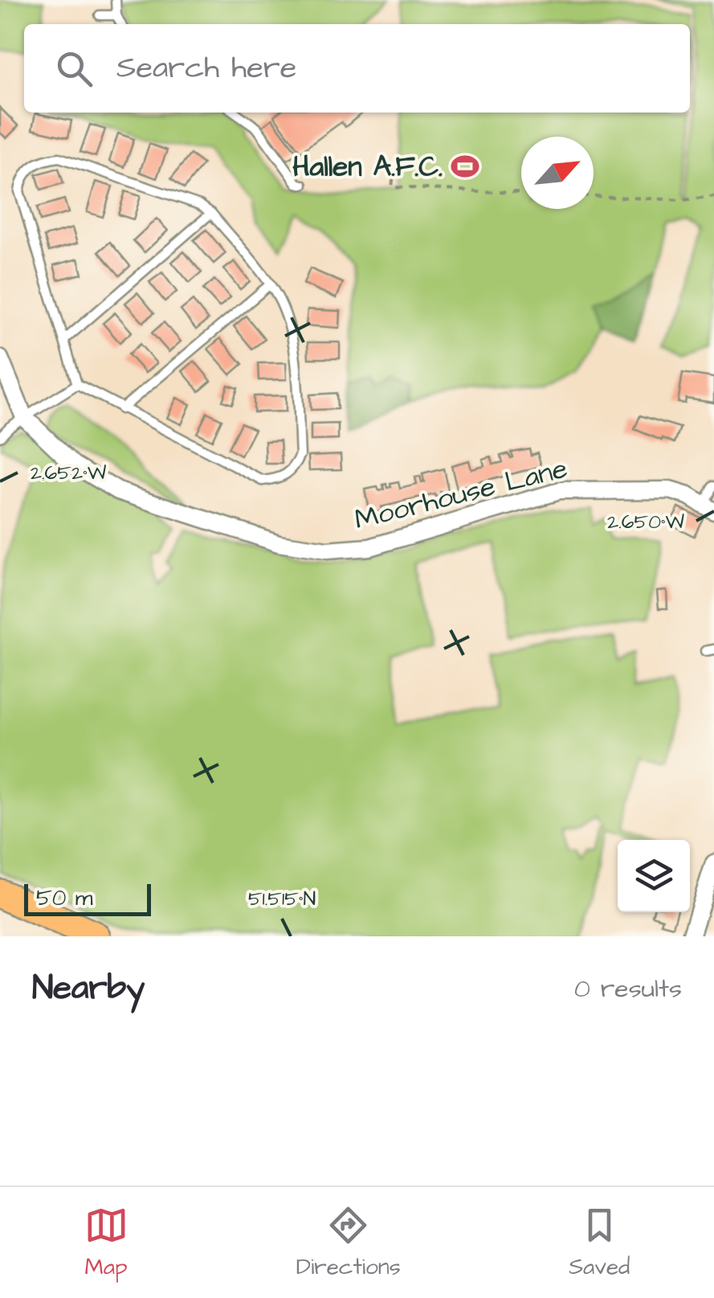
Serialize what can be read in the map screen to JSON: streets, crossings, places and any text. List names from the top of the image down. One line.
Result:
{"streets":{"street":["Moorhouse Lane"]},"places":{"sports":["Hallen A.F.C."]},"scale_bar":"50 m","north":"top right","page":{"search":"Search here","scale":"50 m","heading":["Nearby","0 results"],"nav":["Map","Directions","Saved"]},"coordinates":["2.652°W","2.650°W","51.515°N"]}
